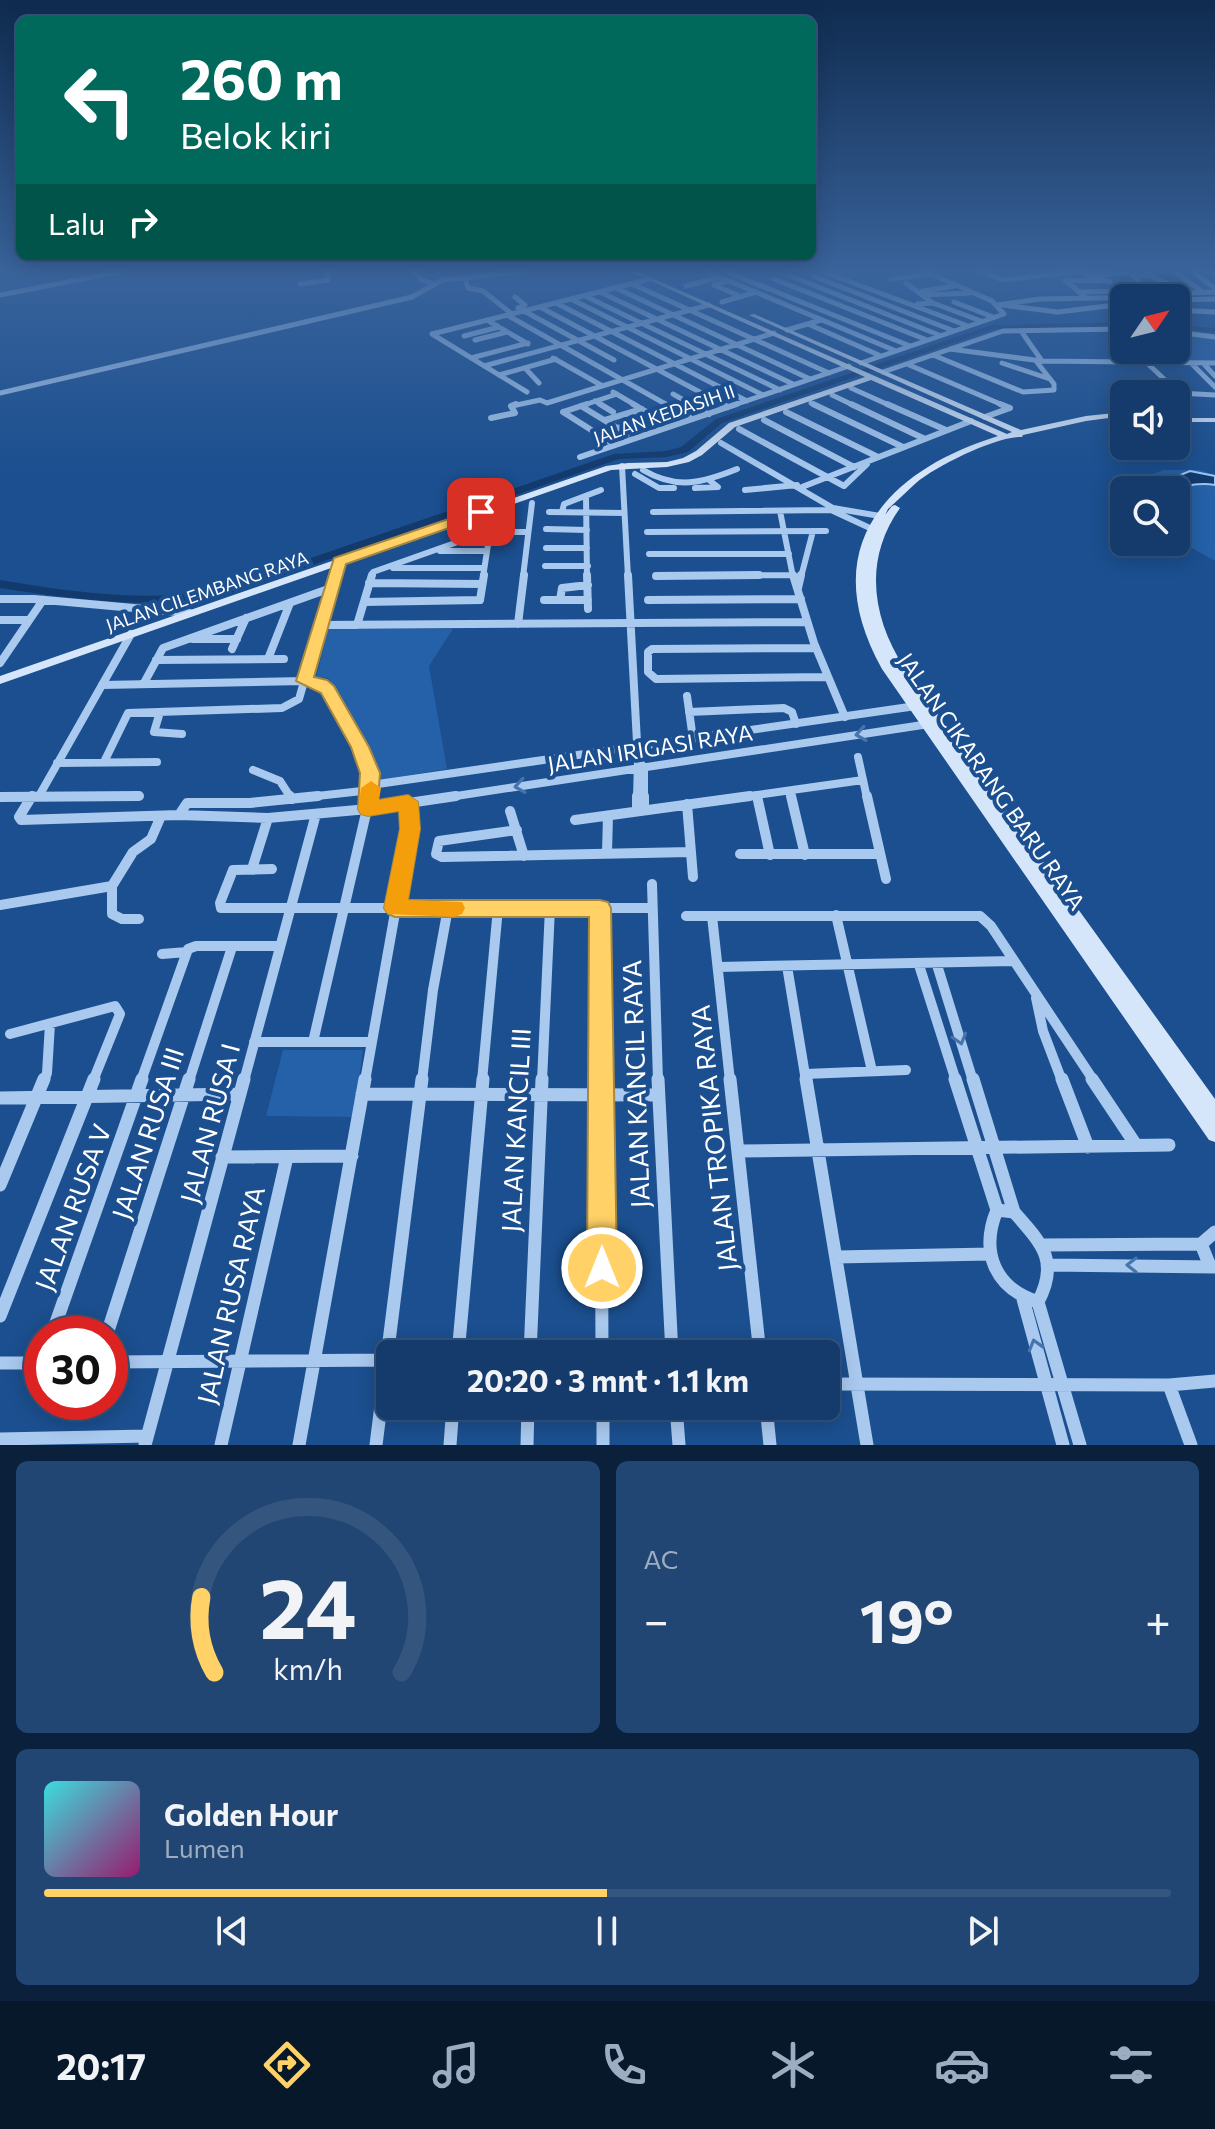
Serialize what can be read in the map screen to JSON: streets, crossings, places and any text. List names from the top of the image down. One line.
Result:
{"streets":{"main road":["JALAN CILEMBANG RAYA","JALAN CIKARANG BARU RAYA"],"street":["JALAN KEDASIH II","JALAN IRIGASI RAYA","JALAN KANCIL RAYA","JALAN RUSA I","JALAN KANCIL III","JALAN RUSA III","JALAN TROPIKA RAYA","JALAN RUSA V","JALAN RUSA RAYA"]},"crossings":[["JALAN IRIGASI RAYA","JALAN CIKARANG BARU RAYA"]],"north":"top right","page":{"turn":["260 m","Belok kiri"],"then":"Lalu","limit":"30","trip":"20:20 · 3 mnt · 1.1 km","tile":"AC","heat":["−","19°","+"],"song":["Golden Hour","Lumen"],"tabs":"20:17","gauge":["24","km/h"]}}
